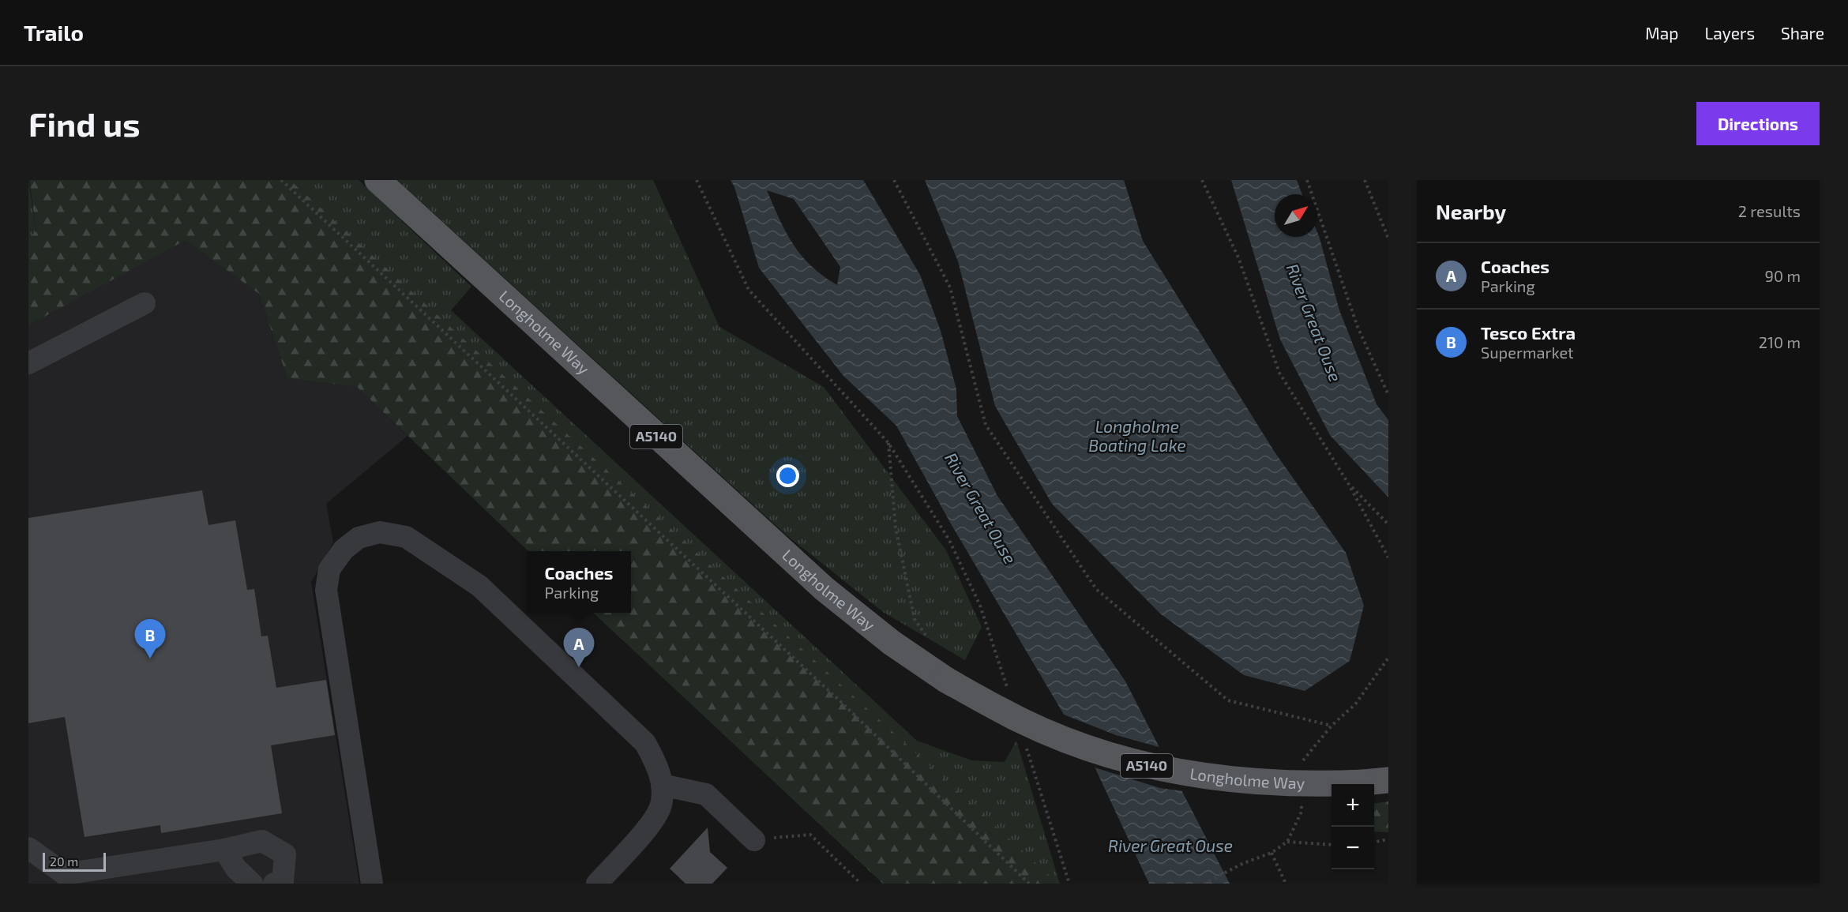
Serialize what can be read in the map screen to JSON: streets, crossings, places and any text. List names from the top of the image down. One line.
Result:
{"streets":{"main road":["Longholme Way","A5140"]},"water":["River Great Ouse","Longholme Boating Lake"],"scale_bar":"20 m","north":"top right","page":{"header":"Trailo","nav":["Map","Layers","Share"],"buttons":"Directions","title":"Find us","heading":["Nearby","2 results"],"list":[{"mark":"A","name":"Coaches","note":"Parking","value":"90 m"},{"mark":"B","name":"Tesco Extra","note":"Supermarket","value":"210 m"}],"popup":["Coaches","Parking"],"pins":["B","A"],"map_buttons":["+","−"],"scale":"20 m"}}
